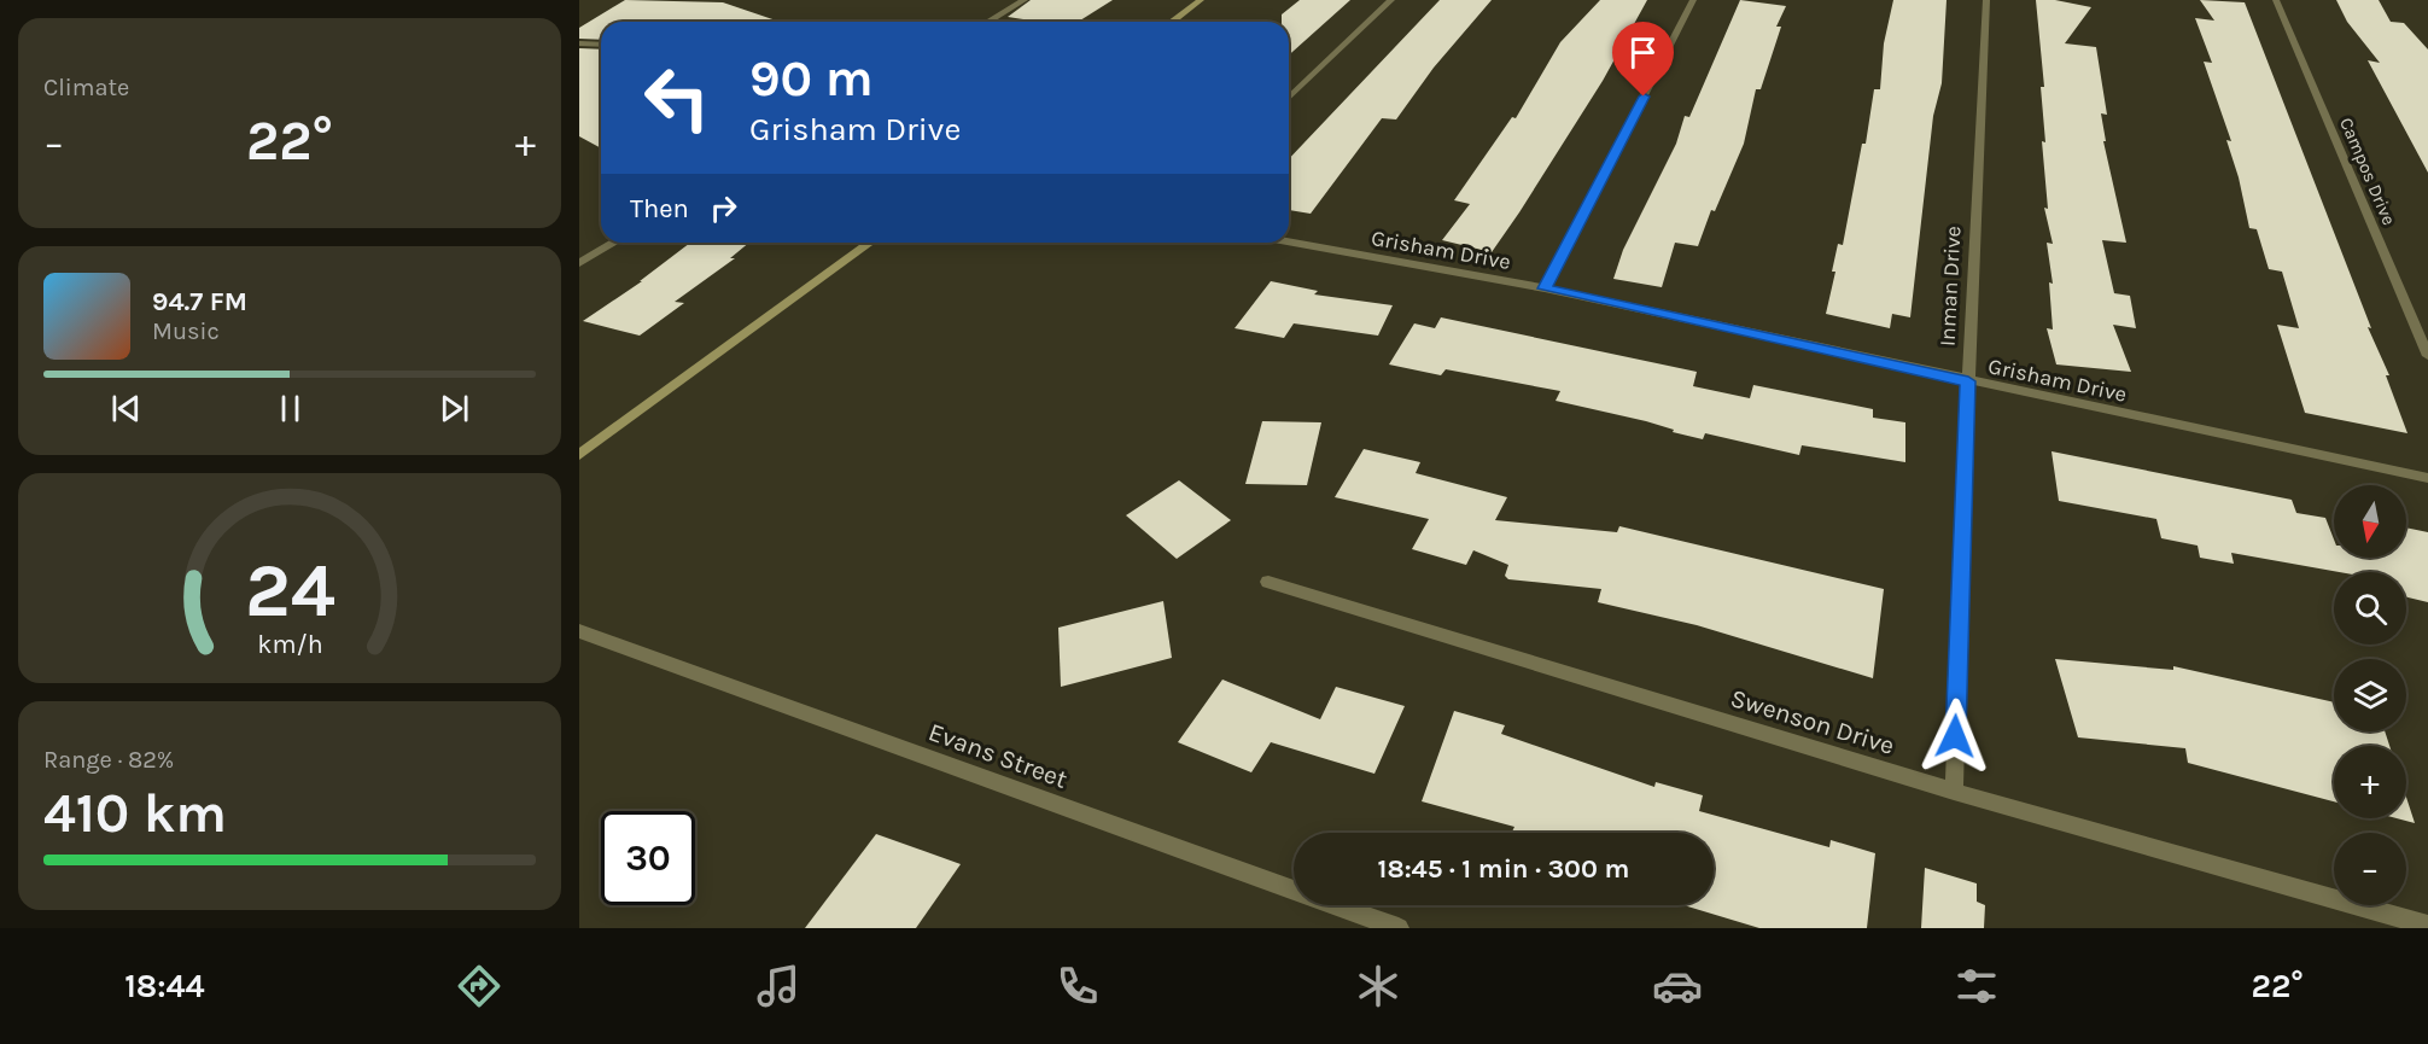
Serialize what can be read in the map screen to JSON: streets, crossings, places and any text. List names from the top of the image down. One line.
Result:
{"streets":{"street":["Campos Drive","Grisham Drive","Inman Drive","Swenson Drive","Evans Street"]},"crossings":[["Grisham Drive","Inman Drive"],["Inman Drive","Swenson Drive"]],"north":"bottom","page":{"tile":["Climate",["Range · 82%","410 km"]],"turn":["90 m","Grisham Drive"],"heat":["−","22°","+"],"then":"Then","song":["94.7 FM","Music"],"map_buttons":["+","−"],"limit":"30","trip":"18:45 · 1 min · 300 m","tabs":["18:44","22°"],"gauge":["24","km/h"]}}
